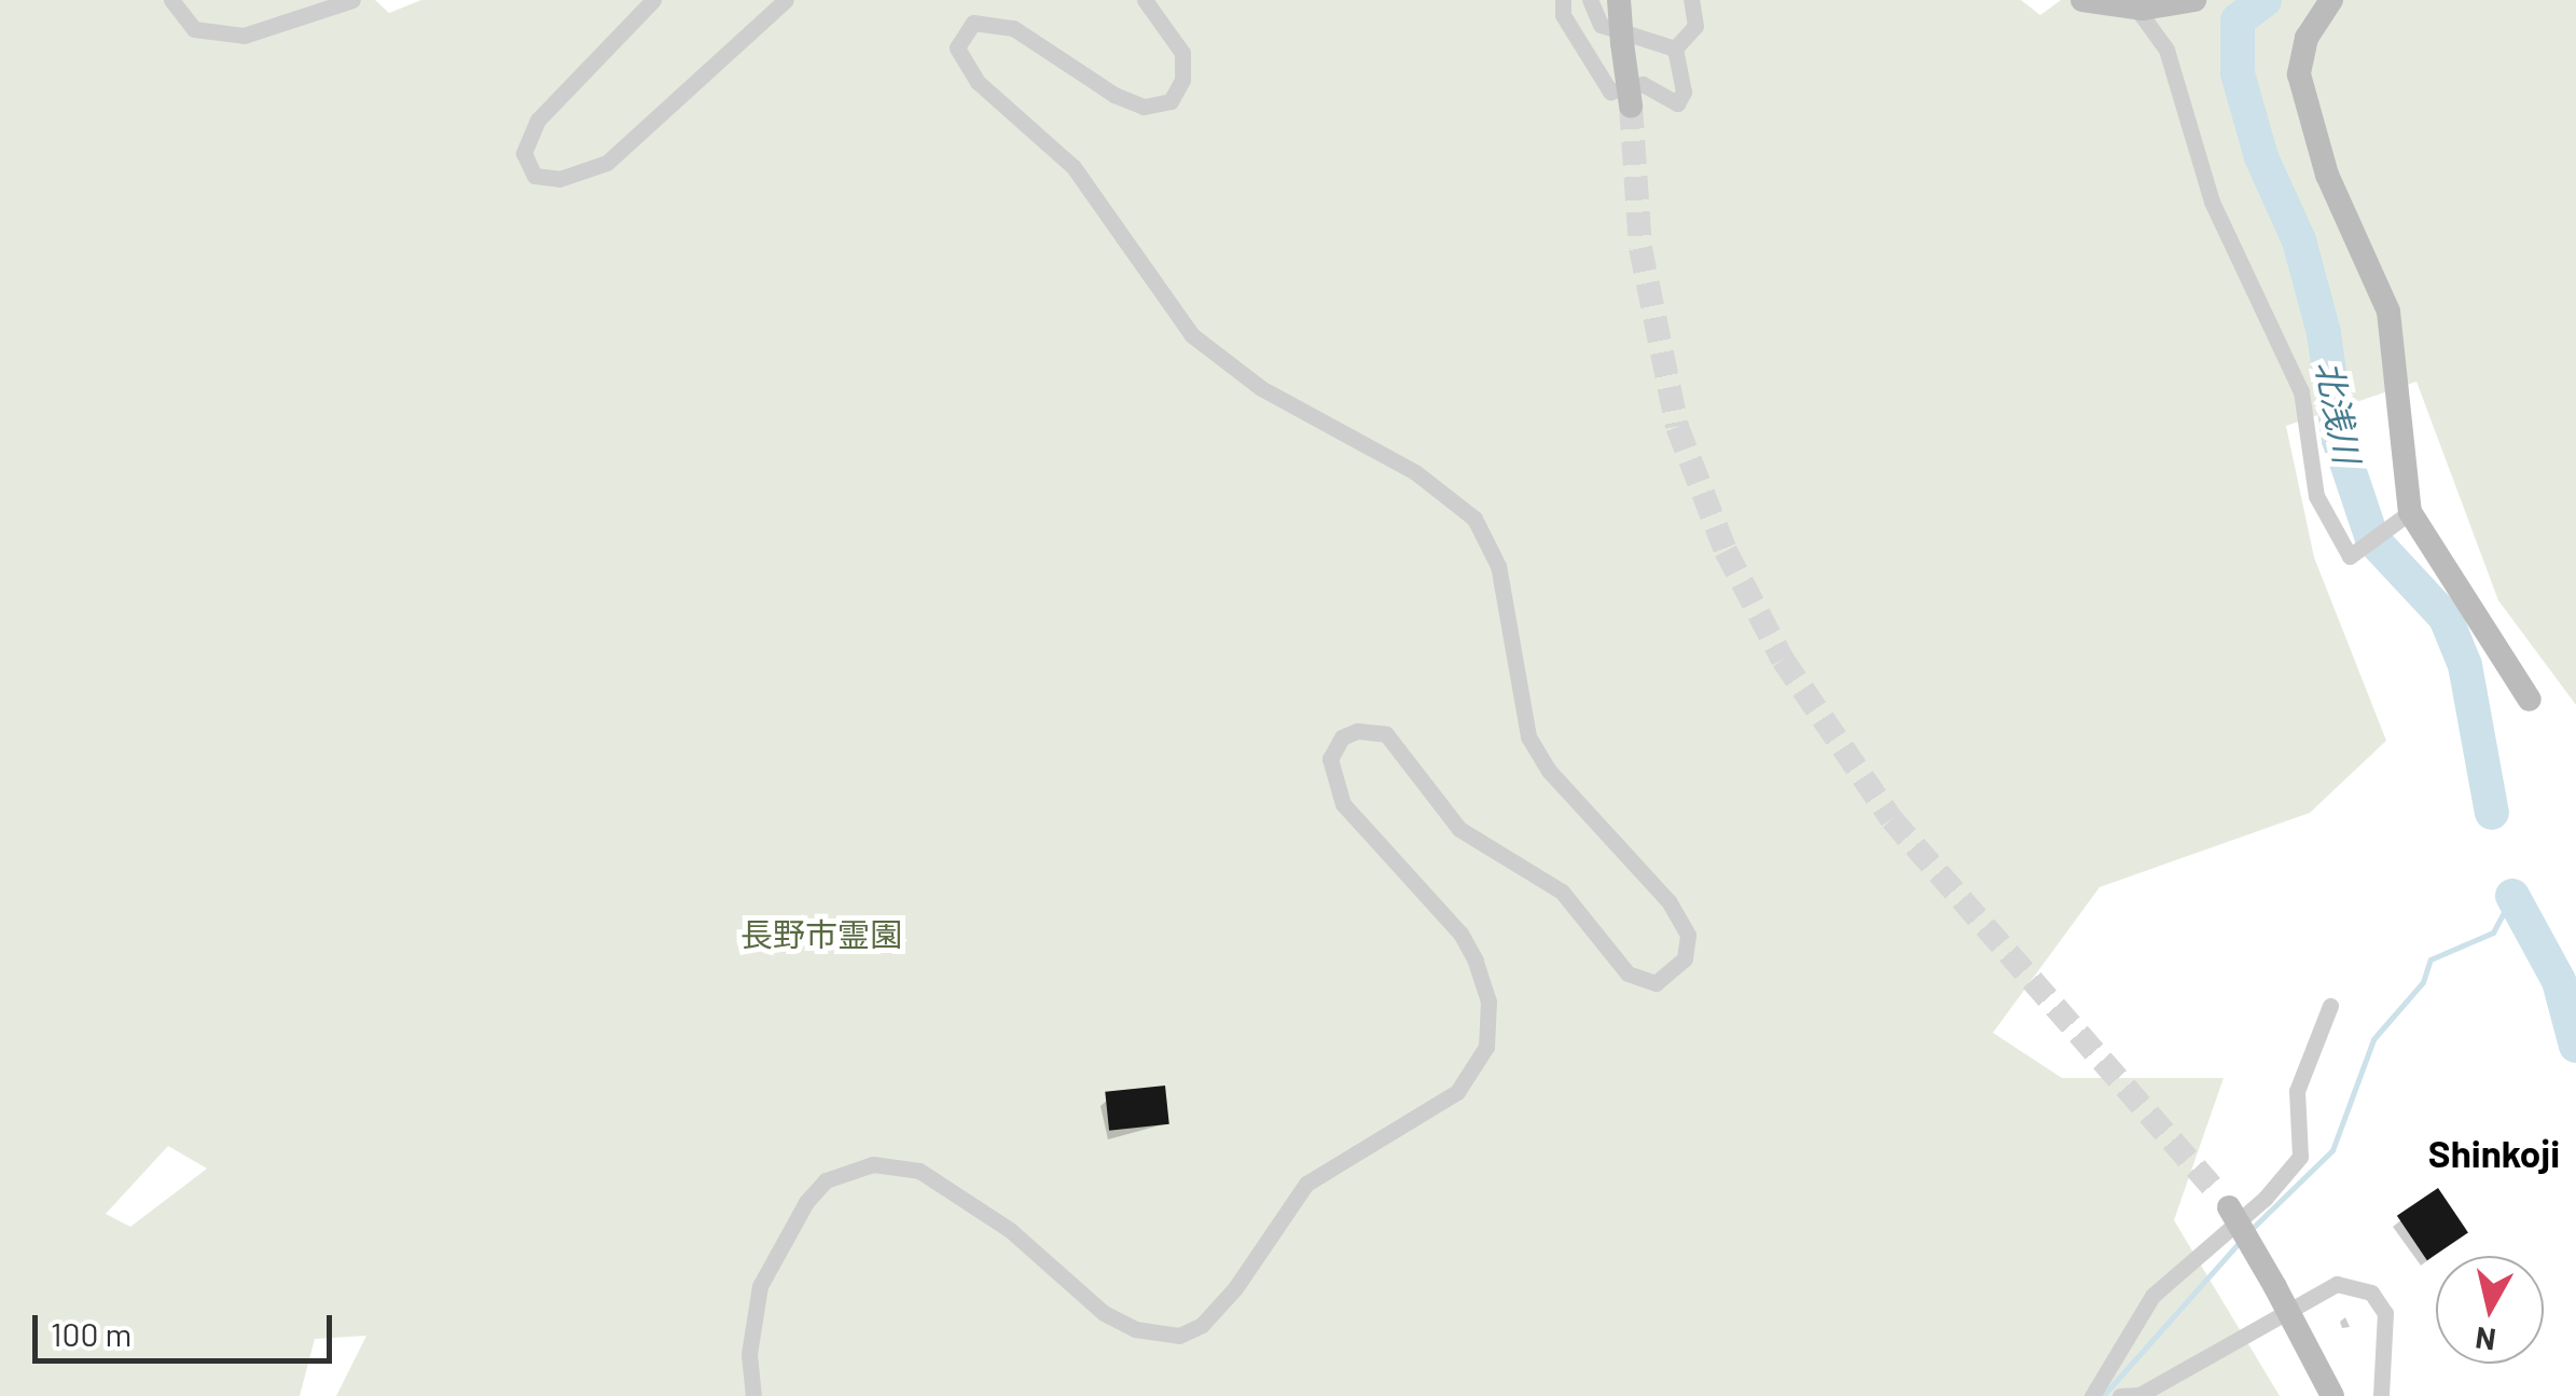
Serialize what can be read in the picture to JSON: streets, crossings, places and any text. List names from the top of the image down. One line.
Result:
{"districts":["Shinkoji"],"water":["北浅川"],"parks":["長野市霊園"],"scale_bar":"100 m","north":"bottom"}
